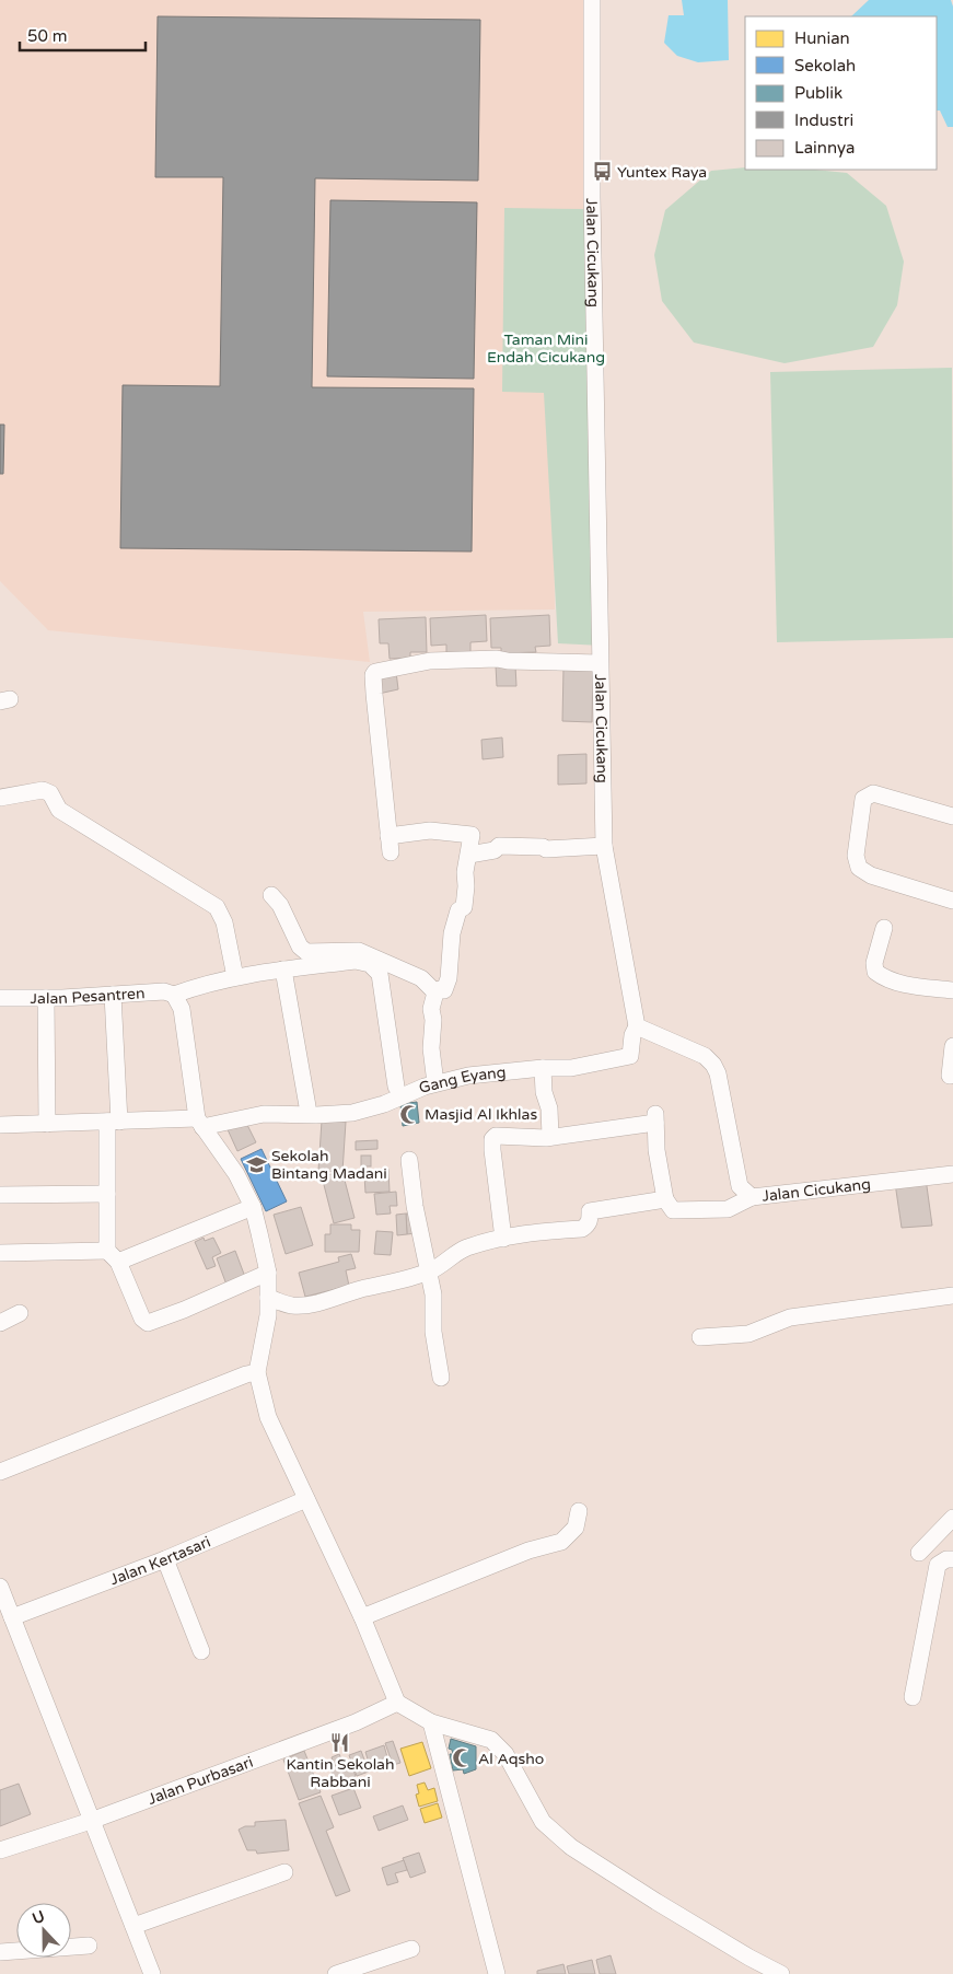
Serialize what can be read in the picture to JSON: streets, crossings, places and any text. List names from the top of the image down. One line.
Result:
{"streets":{"street":["Jalan Cicukang","Jalan Pesantren","Gang Eyang","Jalan Kertasari","Jalan Purbasari"]},"crossings":[["Jalan Cicukang","Gang Eyang"]],"parks":["Taman Mini Endah Cicukang"],"places":{"bus stop":["Yuntex Raya"],"mosque":["Masjid Al Ikhlas","Al Aqsho"],"school or university":["Sekolah Bintang Madani"],"restaurant":["Kantin Sekolah Rabbani"]},"legend":["Hunian","Sekolah","Publik","Industri","Lainnya"],"scale_bar":"50 m","north":"top"}
